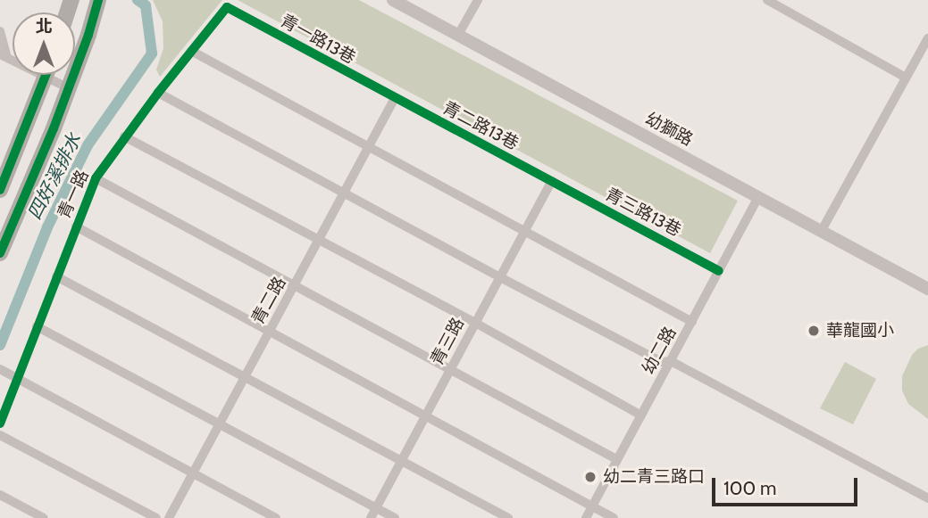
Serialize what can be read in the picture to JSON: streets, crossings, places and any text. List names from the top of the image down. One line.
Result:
{"streets":{"street":["青一路13巷","青二路13巷","幼獅路","青一路","青三路13巷","青二路","青三路","幼二路"]},"crossings":[["青一路13巷","青二路13巷"],["青一路13巷","青一路"],["青一路13巷","青二路"],["青二路13巷","青三路13巷"],["青二路13巷","青二路"],["青二路13巷","青三路"],["幼獅路","幼二路"],["青三路13巷","青三路"],["青三路13巷","幼二路"]],"water":["四好溪排水"],"places":["華龍國小","幼二青三路口"],"scale_bar":"100 m","north":"top"}
